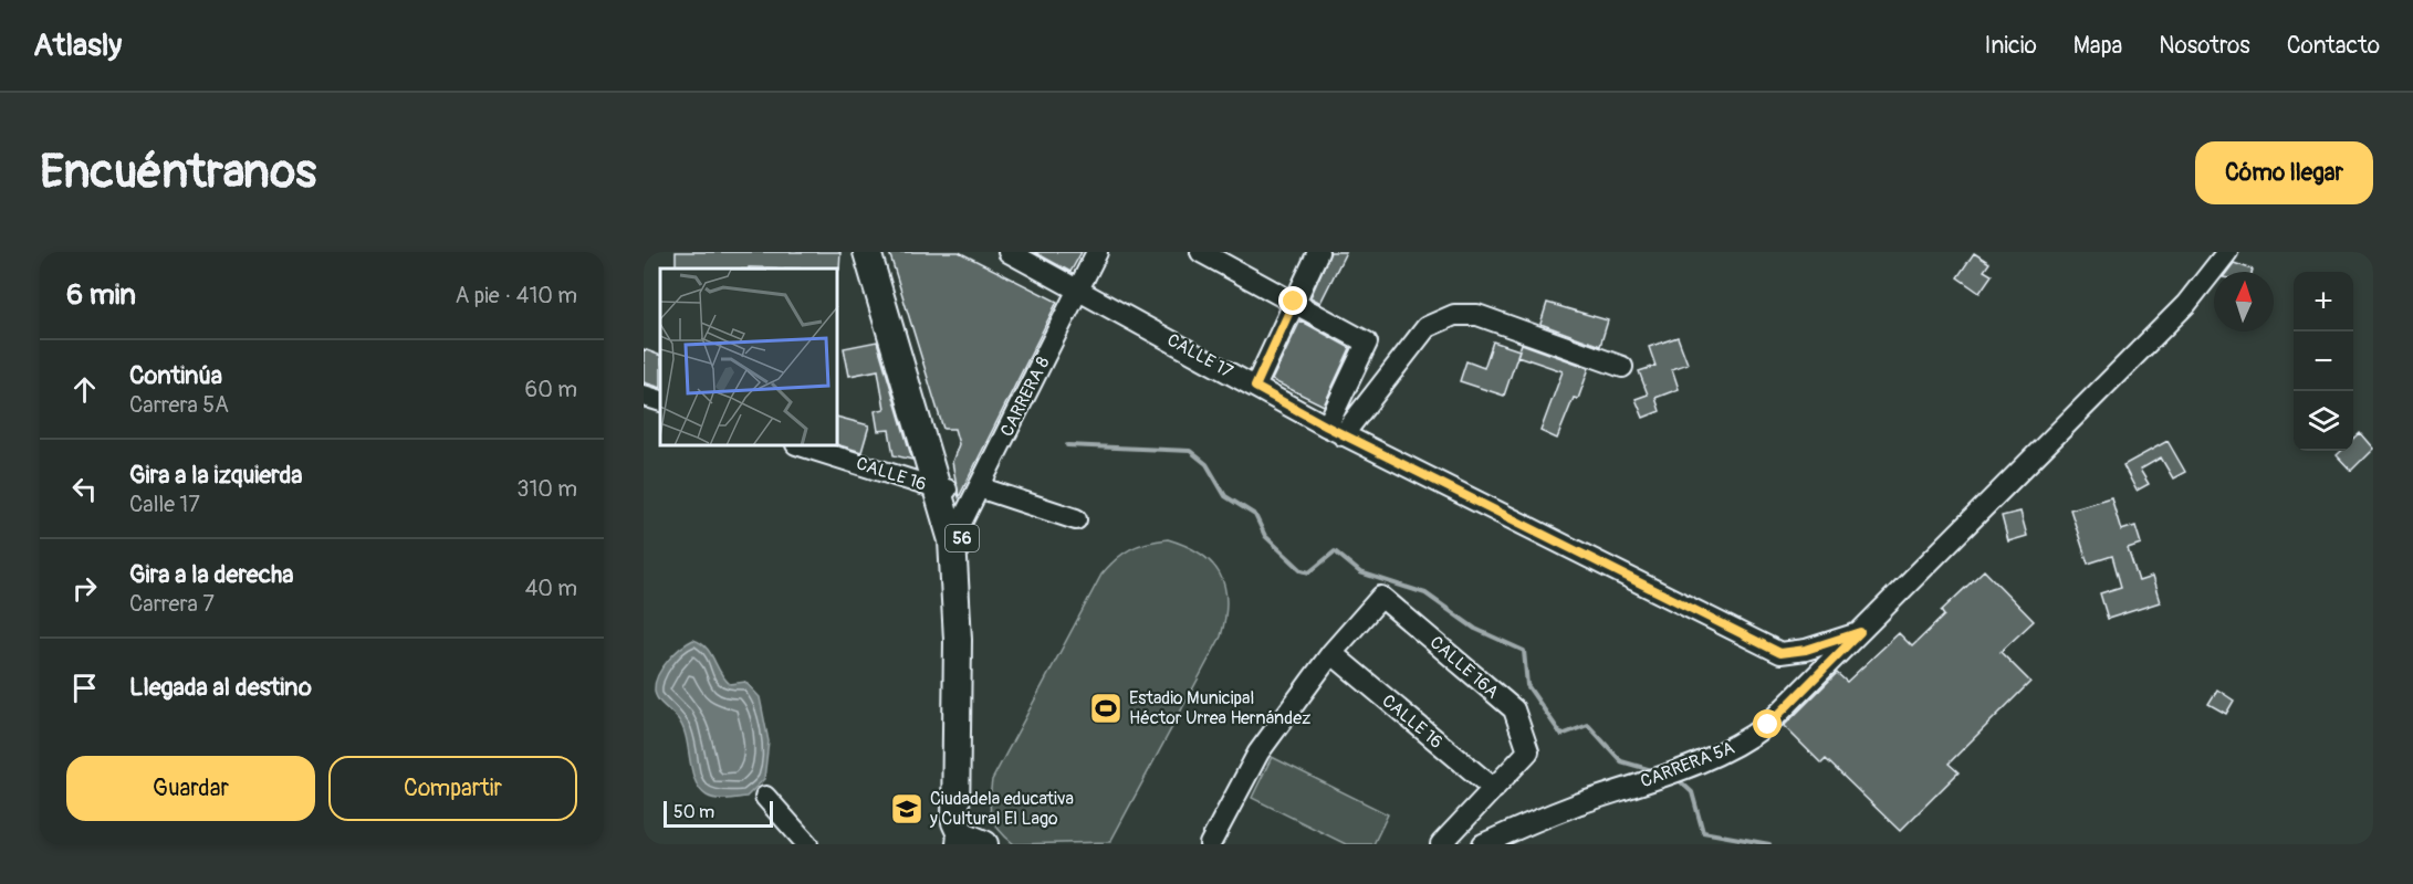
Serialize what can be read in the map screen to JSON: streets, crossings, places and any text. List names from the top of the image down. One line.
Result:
{"streets":{"main road":["56"],"street":["CALLE 17","CARRERA 8","CALLE 16","CALLE 16A","CARRERA 5A"]},"crossings":[["CALLE 17","CARRERA 8"],["CALLE 17","CARRERA 5A"],["CARRERA 8","56"],["CALLE 16","56"],["CALLE 16","CALLE 16A"]],"places":{"sports":["Estadio Municipal Héctor Urrea Hernández"],"school or university":["Ciudadela educativa y Cultural El Lago"]},"scale_bar":"50 m","north":"top","page":{"header":"Atlasly","nav":["Inicio","Mapa","Nosotros","Contacto"],"buttons":["Cómo llegar",["Guardar","Compartir"]],"title":"Encuéntranos","heading":["6 min","A pie · 410 m"],"map_buttons":["+","−"],"list":[["Continúa","Carrera 5A","60 m"],["Gira a la izquierda","Calle 17","310 m"],["Gira a la derecha","Carrera 7","40 m"],"Llegada al destino"],"scale":"50 m"}}
